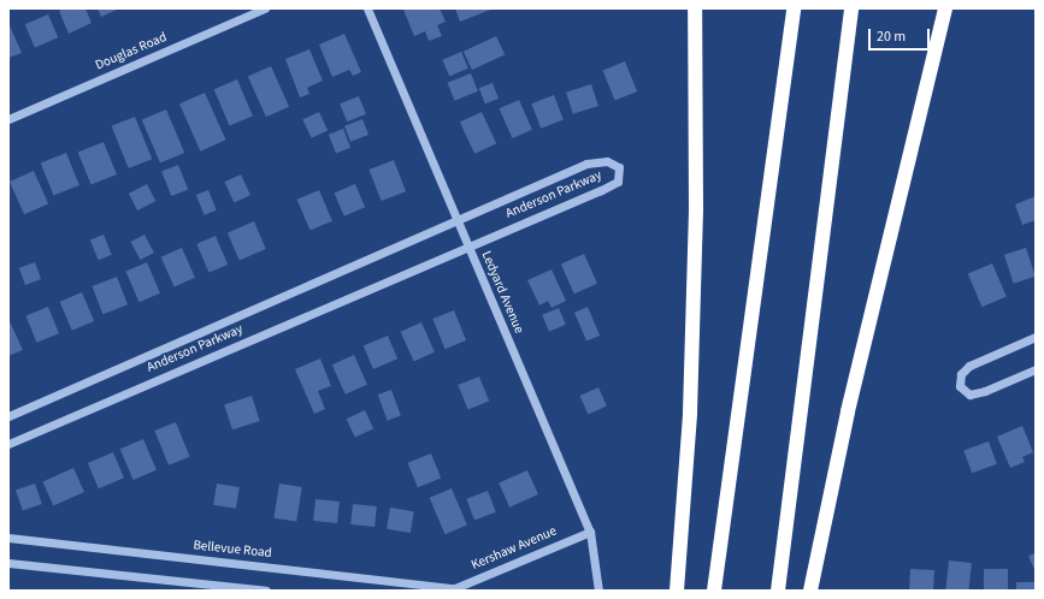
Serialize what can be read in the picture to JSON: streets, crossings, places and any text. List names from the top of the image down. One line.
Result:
{"streets":{"street":["Douglas Road","Anderson Parkway","Ledyard Avenue","Kershaw Avenue","Bellevue Road"]},"crossings":[["Anderson Parkway","Ledyard Avenue"],["Ledyard Avenue","Kershaw Avenue"],["Kershaw Avenue","Bellevue Road"]],"scale_bar":"20 m"}
